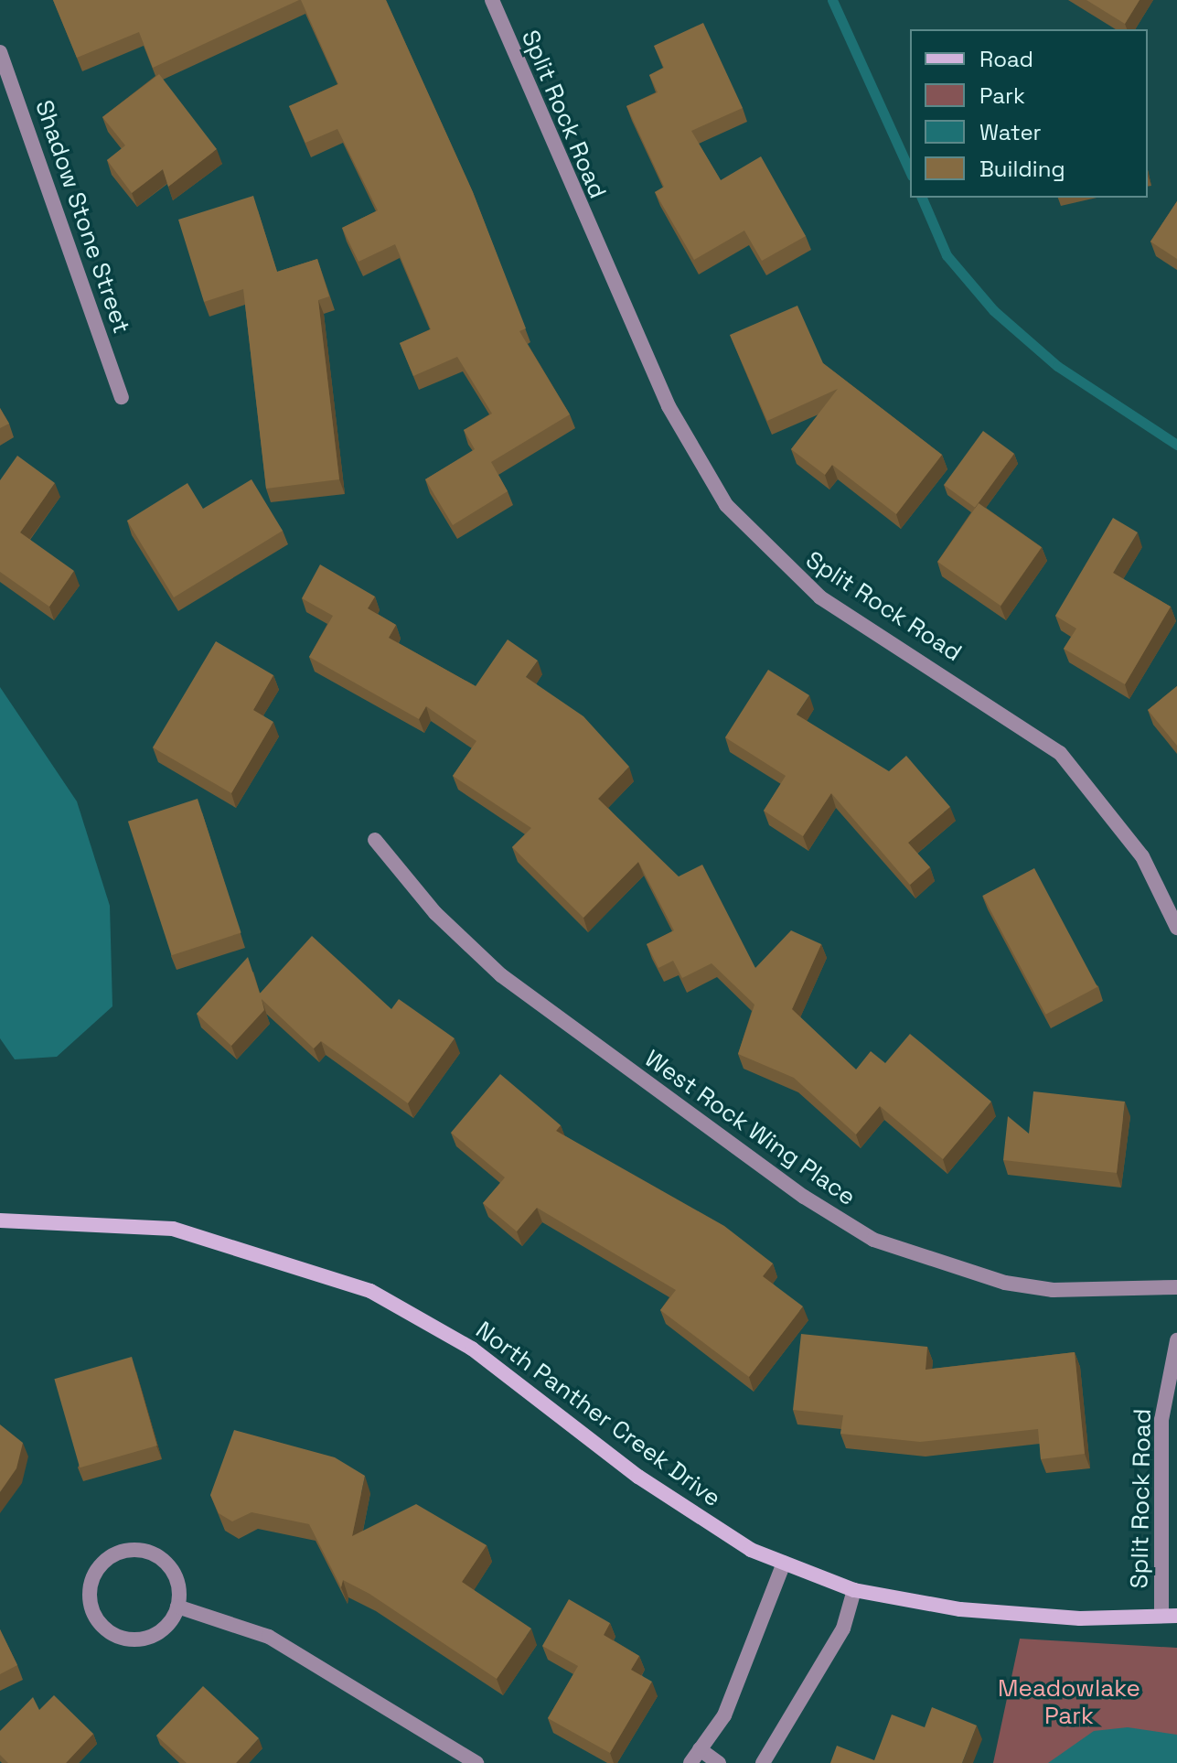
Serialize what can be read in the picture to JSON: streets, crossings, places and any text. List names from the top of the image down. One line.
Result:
{"streets":{"street":["Split Rock Road","Shadow Stone Street","West Rock Wing Place","North Panther Creek Drive"]},"crossings":[["Split Rock Road","North Panther Creek Drive"]],"parks":["Meadowlake Park"],"legend":["Road","Park","Water","Building"]}
